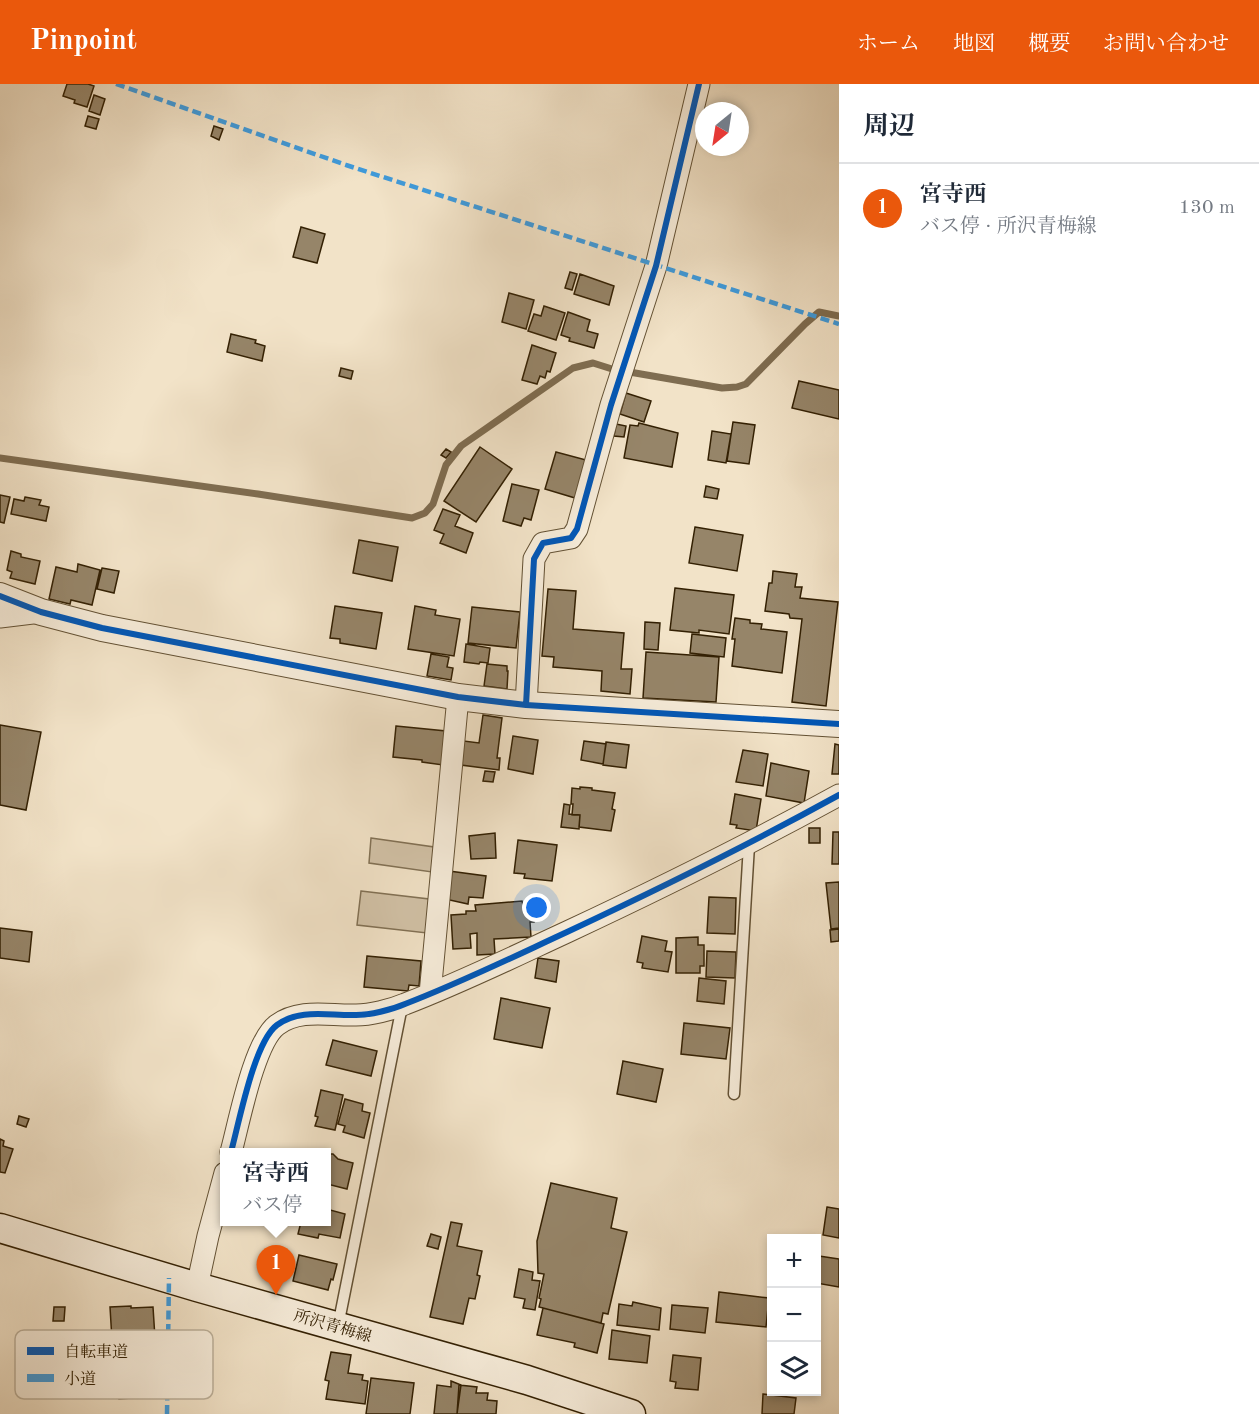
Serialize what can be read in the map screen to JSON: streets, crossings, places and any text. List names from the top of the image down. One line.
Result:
{"streets":{"main road":["所沢青梅線"]},"legend":["自転車道","小道"],"north":"bottom left","page":{"header":"Pinpoint","nav":["ホーム","地図","概要","お問い合わせ"],"heading":"周辺","list":[{"mark":"1","name":"宮寺西","note":"バス停 · 所沢青梅線","value":"130 m"}],"popup":["宮寺西","バス停"],"map_buttons":["+","−"],"pins":"1"}}
